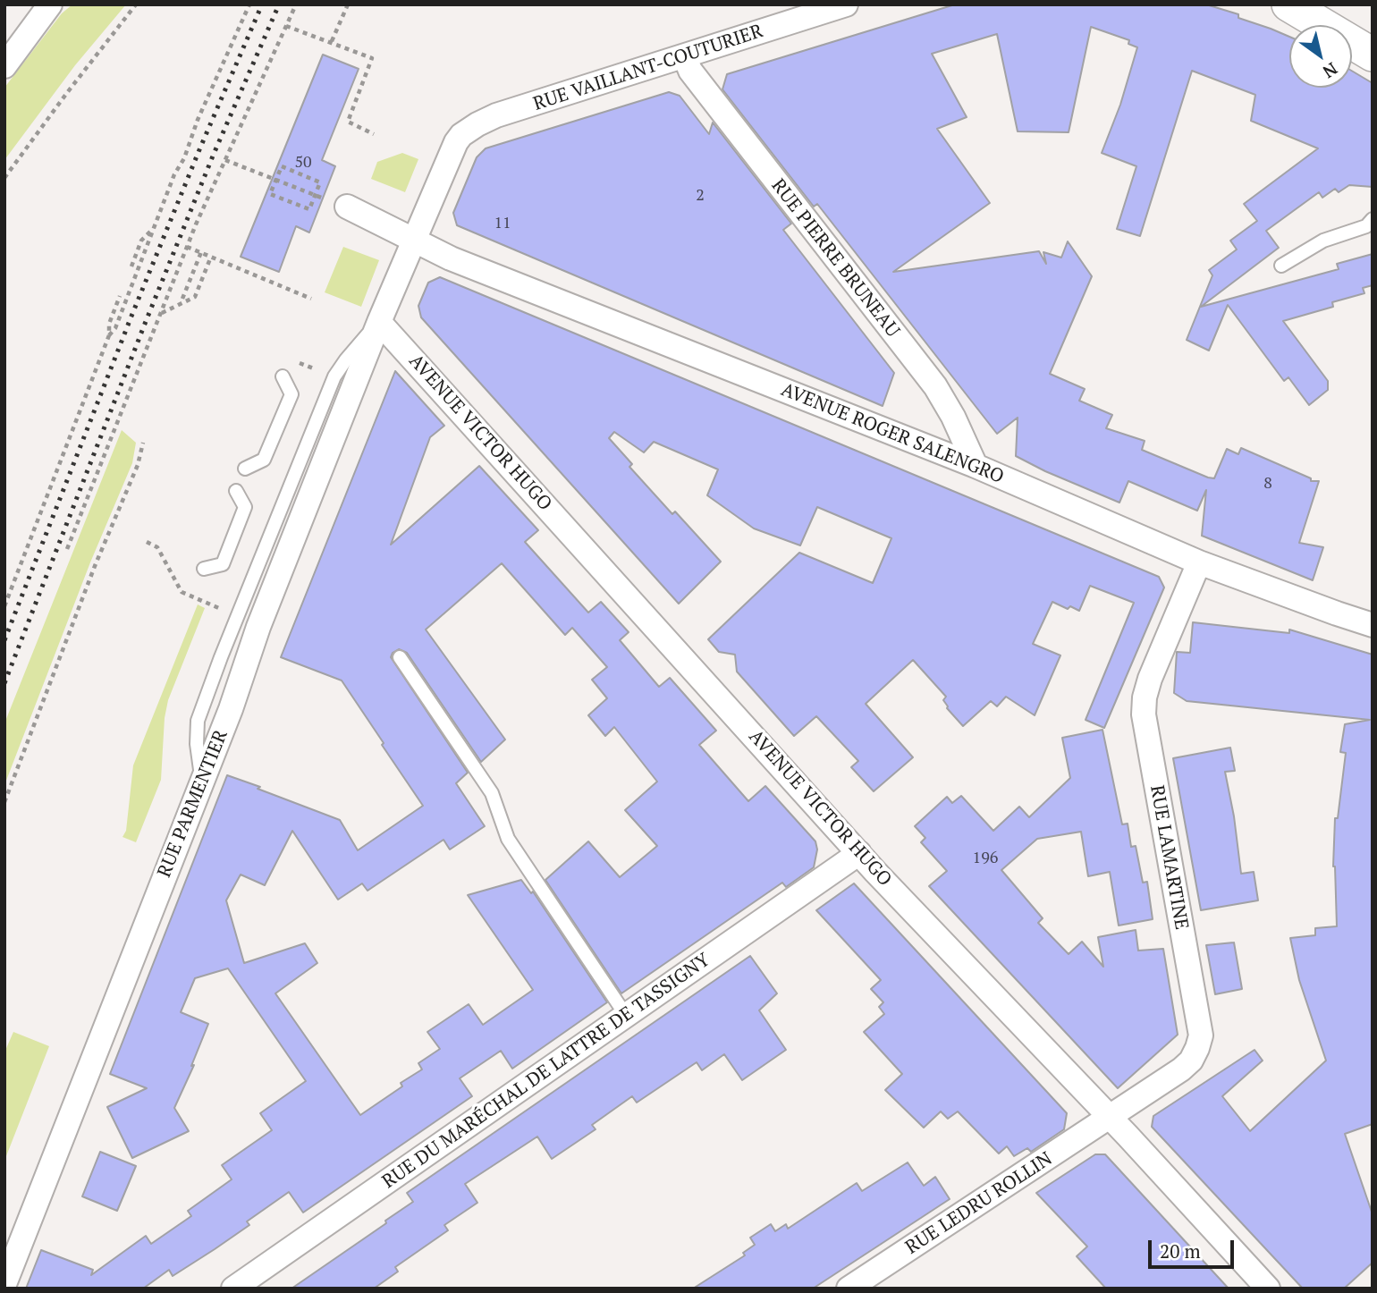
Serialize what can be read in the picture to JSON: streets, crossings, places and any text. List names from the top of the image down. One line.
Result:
{"streets":{"street":["RUE VAILLANT-COUTURIER","RUE PIERRE BRUNEAU","AVENUE VICTOR HUGO","AVENUE ROGER SALENGRO","RUE PARMENTIER","RUE LAMARTINE","RUE DU MARÉCHAL DE LATTRE DE TASSIGNY","RUE LEDRU ROLLIN"]},"crossings":[["RUE VAILLANT-COUTURIER","RUE PIERRE BRUNEAU"],["RUE VAILLANT-COUTURIER","RUE PARMENTIER"],["RUE PIERRE BRUNEAU","AVENUE ROGER SALENGRO"],["AVENUE VICTOR HUGO","RUE PARMENTIER"],["AVENUE VICTOR HUGO","RUE LAMARTINE"],["AVENUE VICTOR HUGO","RUE DU MARÉCHAL DE LATTRE DE TASSIGNY"],["AVENUE VICTOR HUGO","RUE LEDRU ROLLIN"],["AVENUE ROGER SALENGRO","RUE PARMENTIER"],["AVENUE ROGER SALENGRO","RUE LAMARTINE"],["RUE LAMARTINE","RUE LEDRU ROLLIN"]],"house_numbers":["50","2","11","8","196"],"scale_bar":"20 m","north":"bottom right"}
